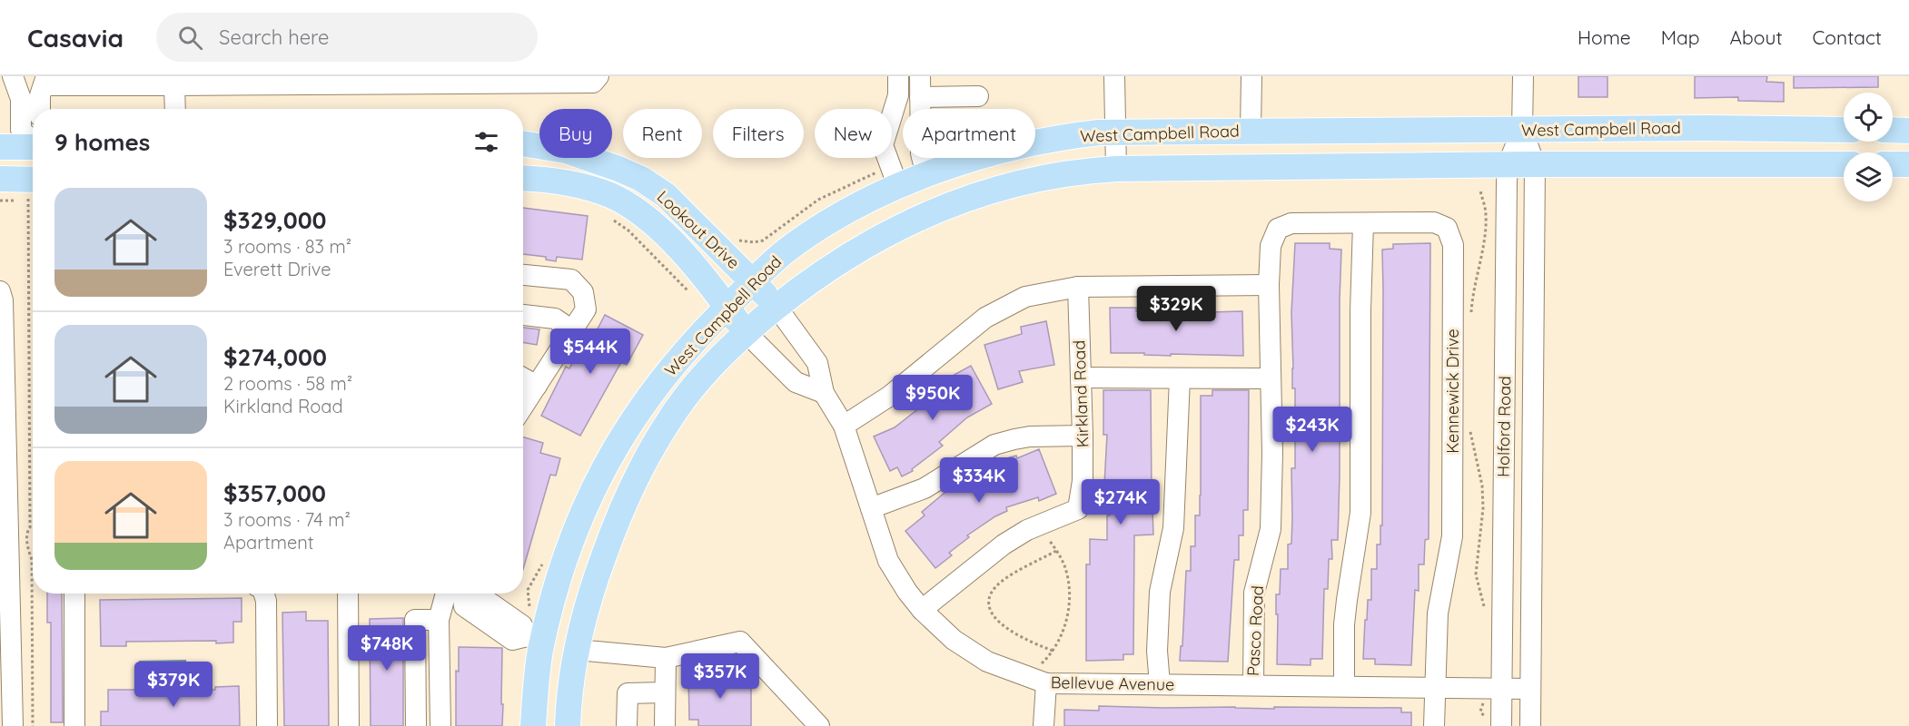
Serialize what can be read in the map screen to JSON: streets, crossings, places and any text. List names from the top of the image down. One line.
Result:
{"streets":{"main road":["West Campbell Road","Lookout Drive"],"street":["Kennewick Drive","Kirkland Road","Holford Road","Pasco Road","Bellevue Avenue"]},"crossings":[["West Campbell Road","Lookout Drive"],["West Campbell Road","Holford Road"],["West Campbell Road","Bellevue Avenue"],["Lookout Drive","Bellevue Avenue"],["Kennewick Drive","Pasco Road"],["Kennewick Drive","Bellevue Avenue"],["Kirkland Road","Bellevue Avenue"],["Holford Road","Bellevue Avenue"],["Pasco Road","Bellevue Avenue"]],"page":{"header":"Casavia","search":"Search here","nav":["Home","Map","About","Contact"],"chip":["Buy","Rent","Filters","New","Apartment"],"heading":"9 homes","list":[{"name":"$329,000","note":"3 rooms · 83 m² · Everett Drive"},{"name":"$274,000","note":"2 rooms · 58 m² · Kirkland Road"},{"name":"$357,000","note":"3 rooms · 74 m² · Apartment"}],"price":["$329K","$544K","$950K","$243K","$334K","$274K","$748K","$357K","$379K"]}}
